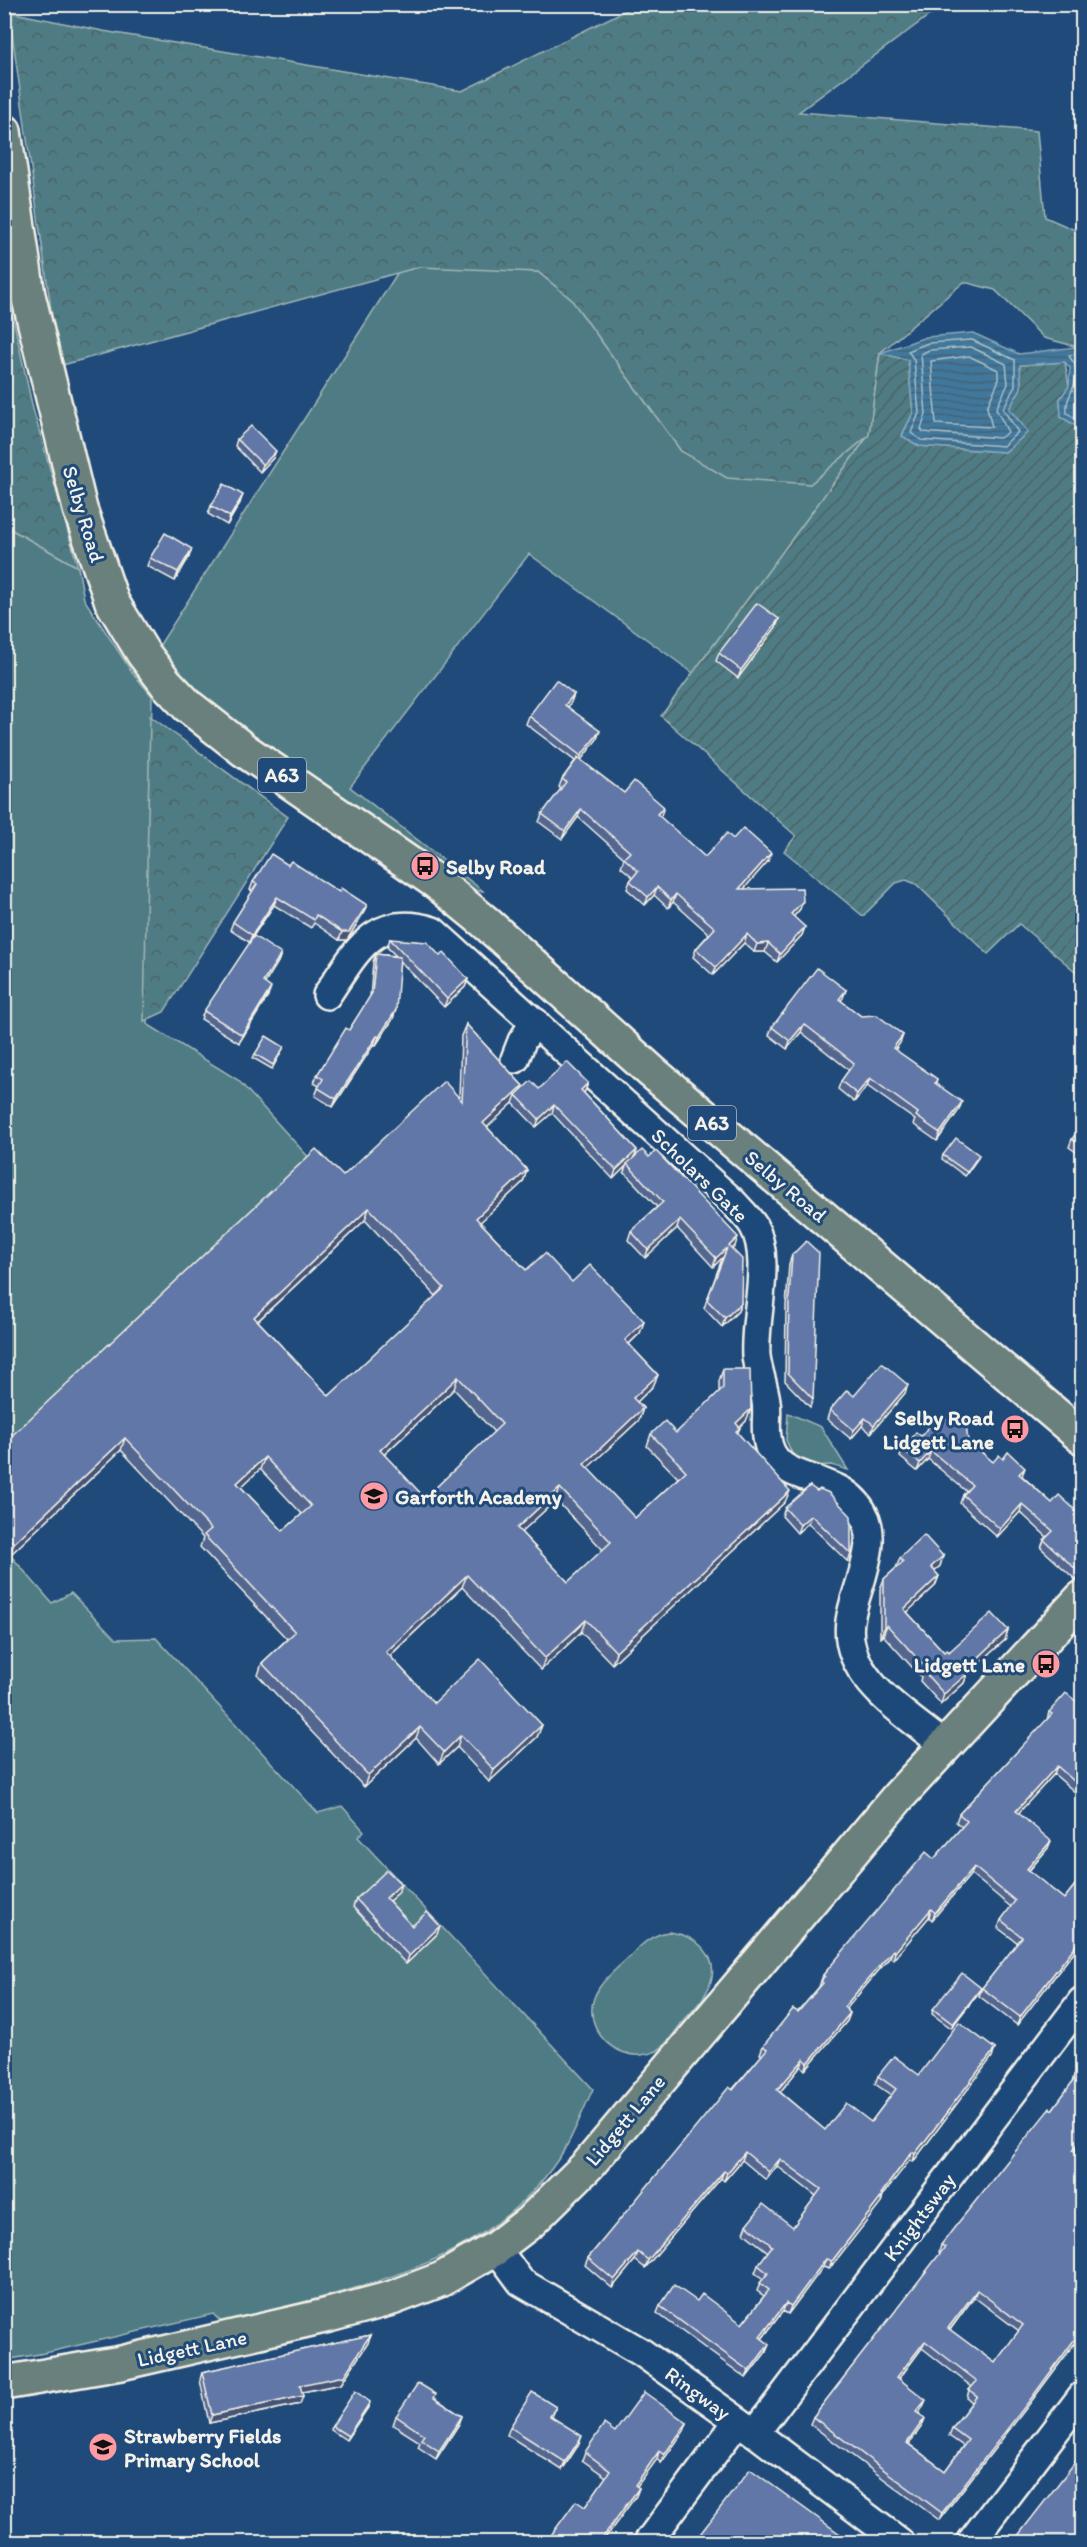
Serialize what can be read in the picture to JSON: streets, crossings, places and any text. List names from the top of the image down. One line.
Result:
{"streets":{"main road":["Selby Road","A63","Lidgett Lane"],"street":["Scholars Gate","Knightsway","Ringway"]},"crossings":[["Scholars Gate","Lidgett Lane"],["Lidgett Lane","Ringway"],["Knightsway","Ringway"]],"places":{"bus stop":["Selby Road","Selby Road Lidgett Lane","Lidgett Lane"],"school or university":["Garforth Academy","Strawberry Fields Primary School"]}}
